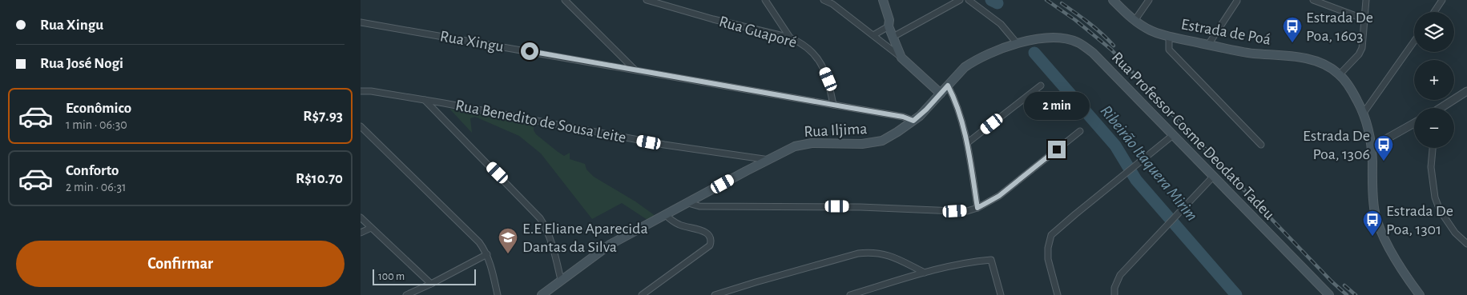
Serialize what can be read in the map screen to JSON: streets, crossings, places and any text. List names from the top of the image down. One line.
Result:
{"streets":{"main road":["Estrada de Poá","Rua Iljima","Rua Professor Cosme Deodato Tadeu"],"street":["Rua Guaporé","Rua Xingu","Rua Benedito de Sousa Leite"]},"crossings":[["Rua Guaporé","Rua Xingu"],["Rua Xingu","Rua Iljima"],["Rua Benedito de Sousa Leite","Rua Iljima"],["Rua Iljima","Rua Professor Cosme Deodato Tadeu"]],"water":["Ribeirão Itaquera Mirim"],"places":{"bus stop":["Estrada De Poa, 1603","Estrada De Poa, 1306","Estrada De Poa, 1301"],"school or university":["E.E Eliane Aparecida Dantas da Silva"]},"scale_bar":"100 m","page":{"banner":["Rua Xingu","Rua José Nogi"],"map_buttons":["+","−"],"list":[{"name":"Econômico","note":"1 min · 06:30","value":"R$7.93"},{"name":"Conforto","note":"2 min · 06:31","value":"R$10.70"}],"bubble":"2 min","buttons":"Confirmar","scale":"100 m"}}
